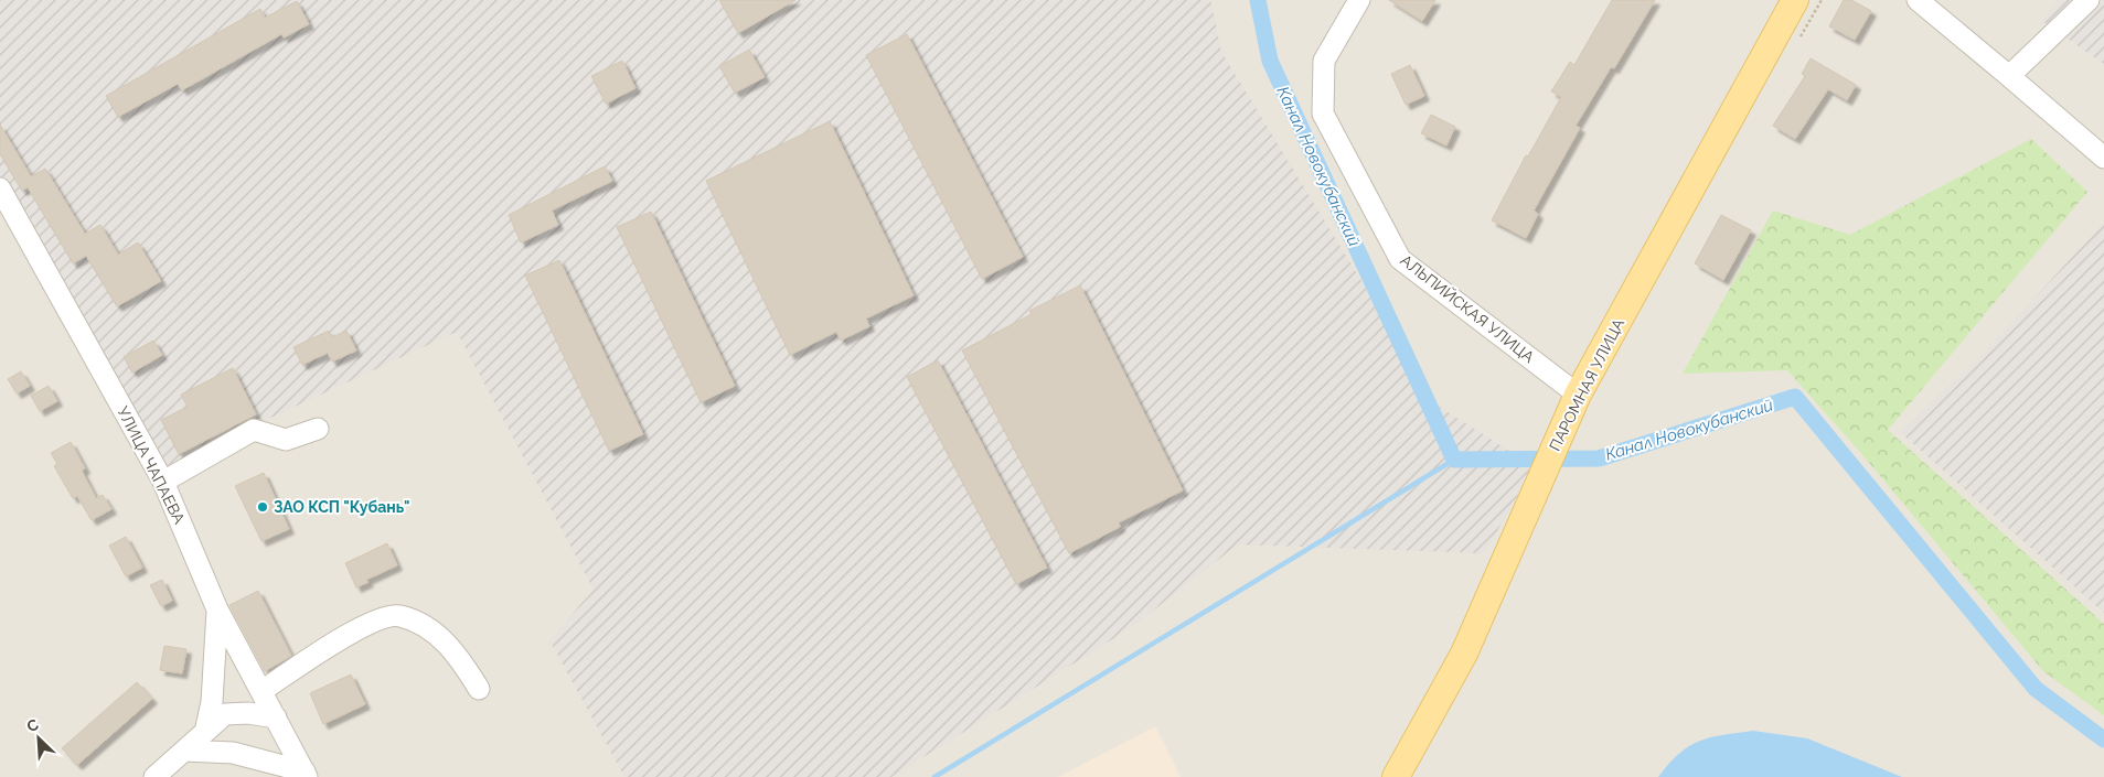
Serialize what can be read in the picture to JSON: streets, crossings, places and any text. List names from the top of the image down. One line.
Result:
{"streets":{"main road":["ПАРОМНАЯ УЛИЦА"],"street":["АЛЬПИЙСКАЯ УЛИЦА","УЛИЦА ЧАПАЕВА"]},"crossings":[["АЛЬПИЙСКАЯ УЛИЦА","ПАРОМНАЯ УЛИЦА"]],"water":["Канал Новокубанский"],"places":["ЗАО КСП \"Кубань\""],"north":"top left"}
